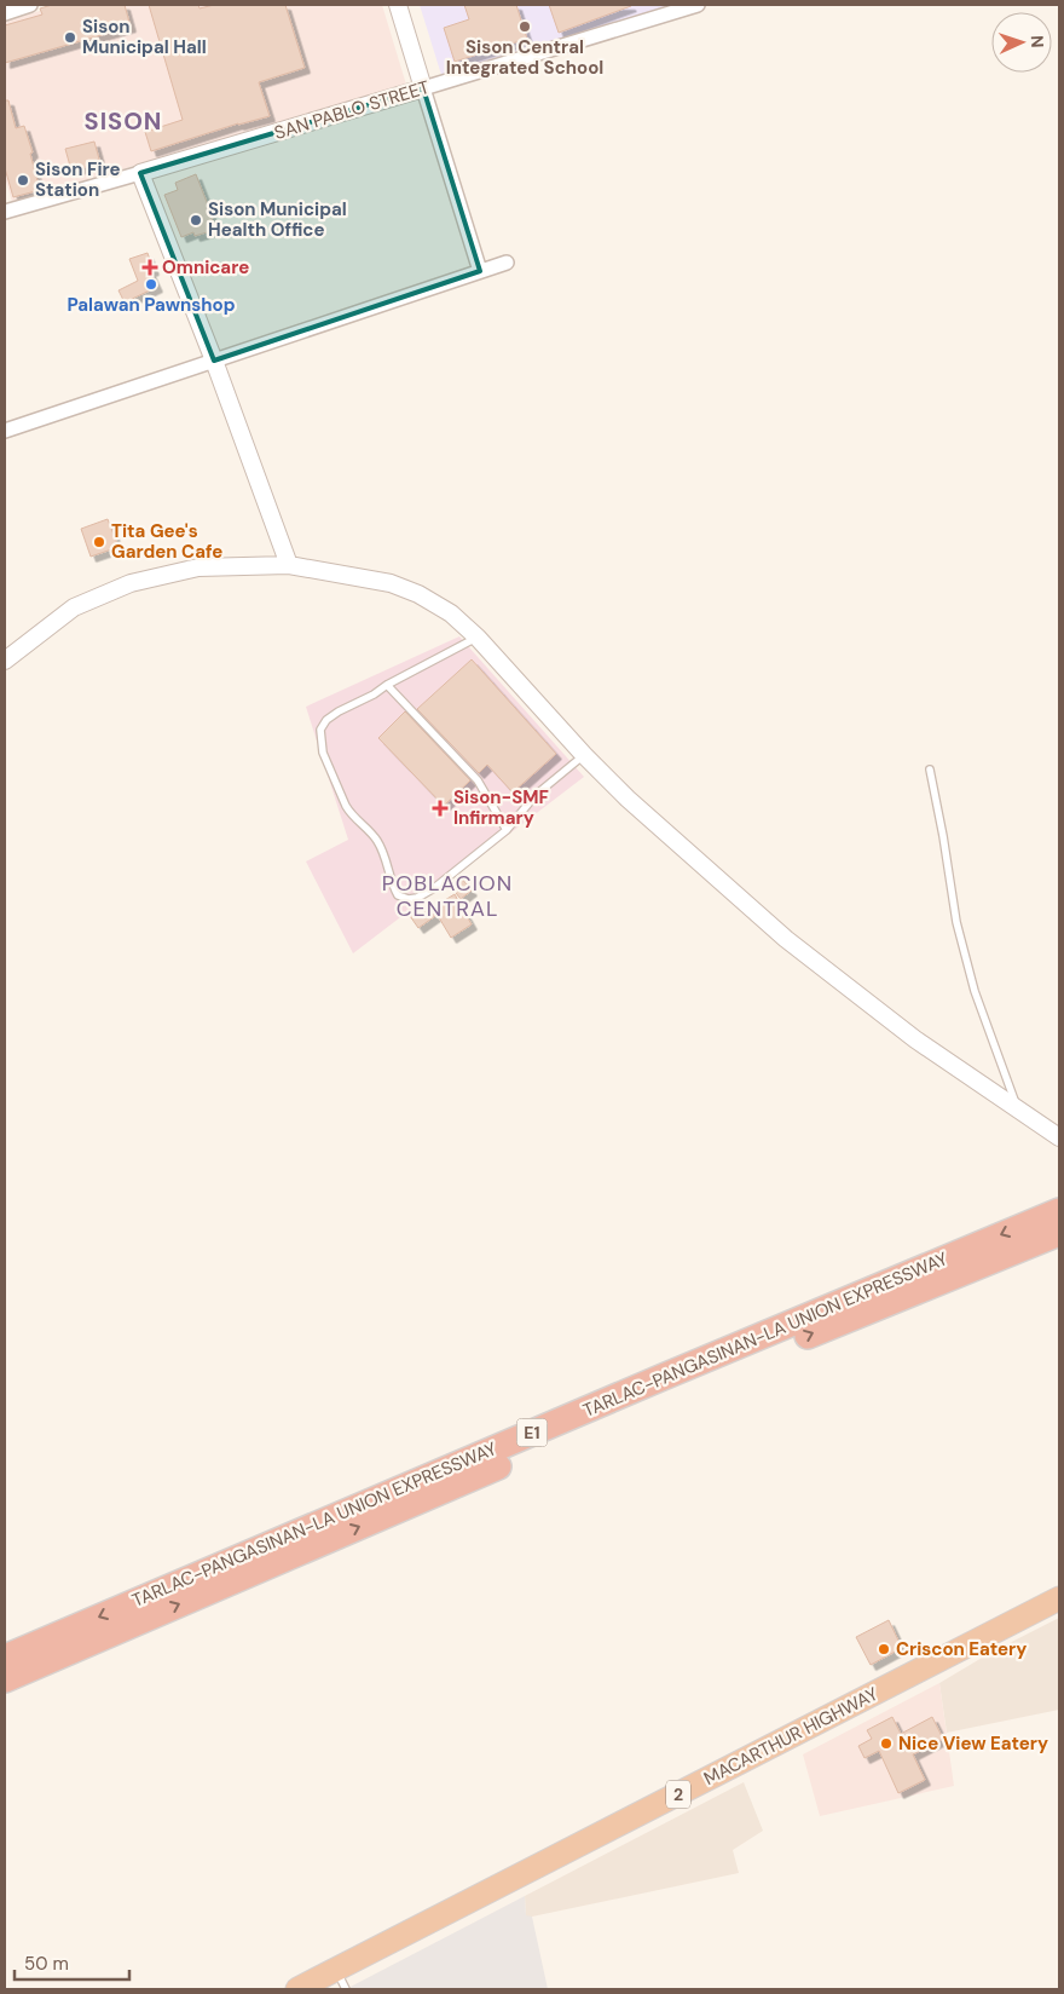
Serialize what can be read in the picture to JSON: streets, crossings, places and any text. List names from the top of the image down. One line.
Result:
{"streets":{"highway":["TARLAC-PANGASINAN-LA UNION EXPRESSWAY","E1","MACARTHUR HIGHWAY","2"],"street":["SAN PABLO STREET"]},"districts":["SISON","POBLACION CENTRAL"],"places":{"other":["Sison Central Integrated School","Sison Municipal Hall","Sison Fire Station","Sison Municipal Health Office","Palawan Pawnshop","Tita Gee's Garden Cafe","Criscon Eatery","Nice View Eatery"],"health":["Omnicare","Sison-SMF Infirmary"]},"scale_bar":"50 m","north":"right"}
